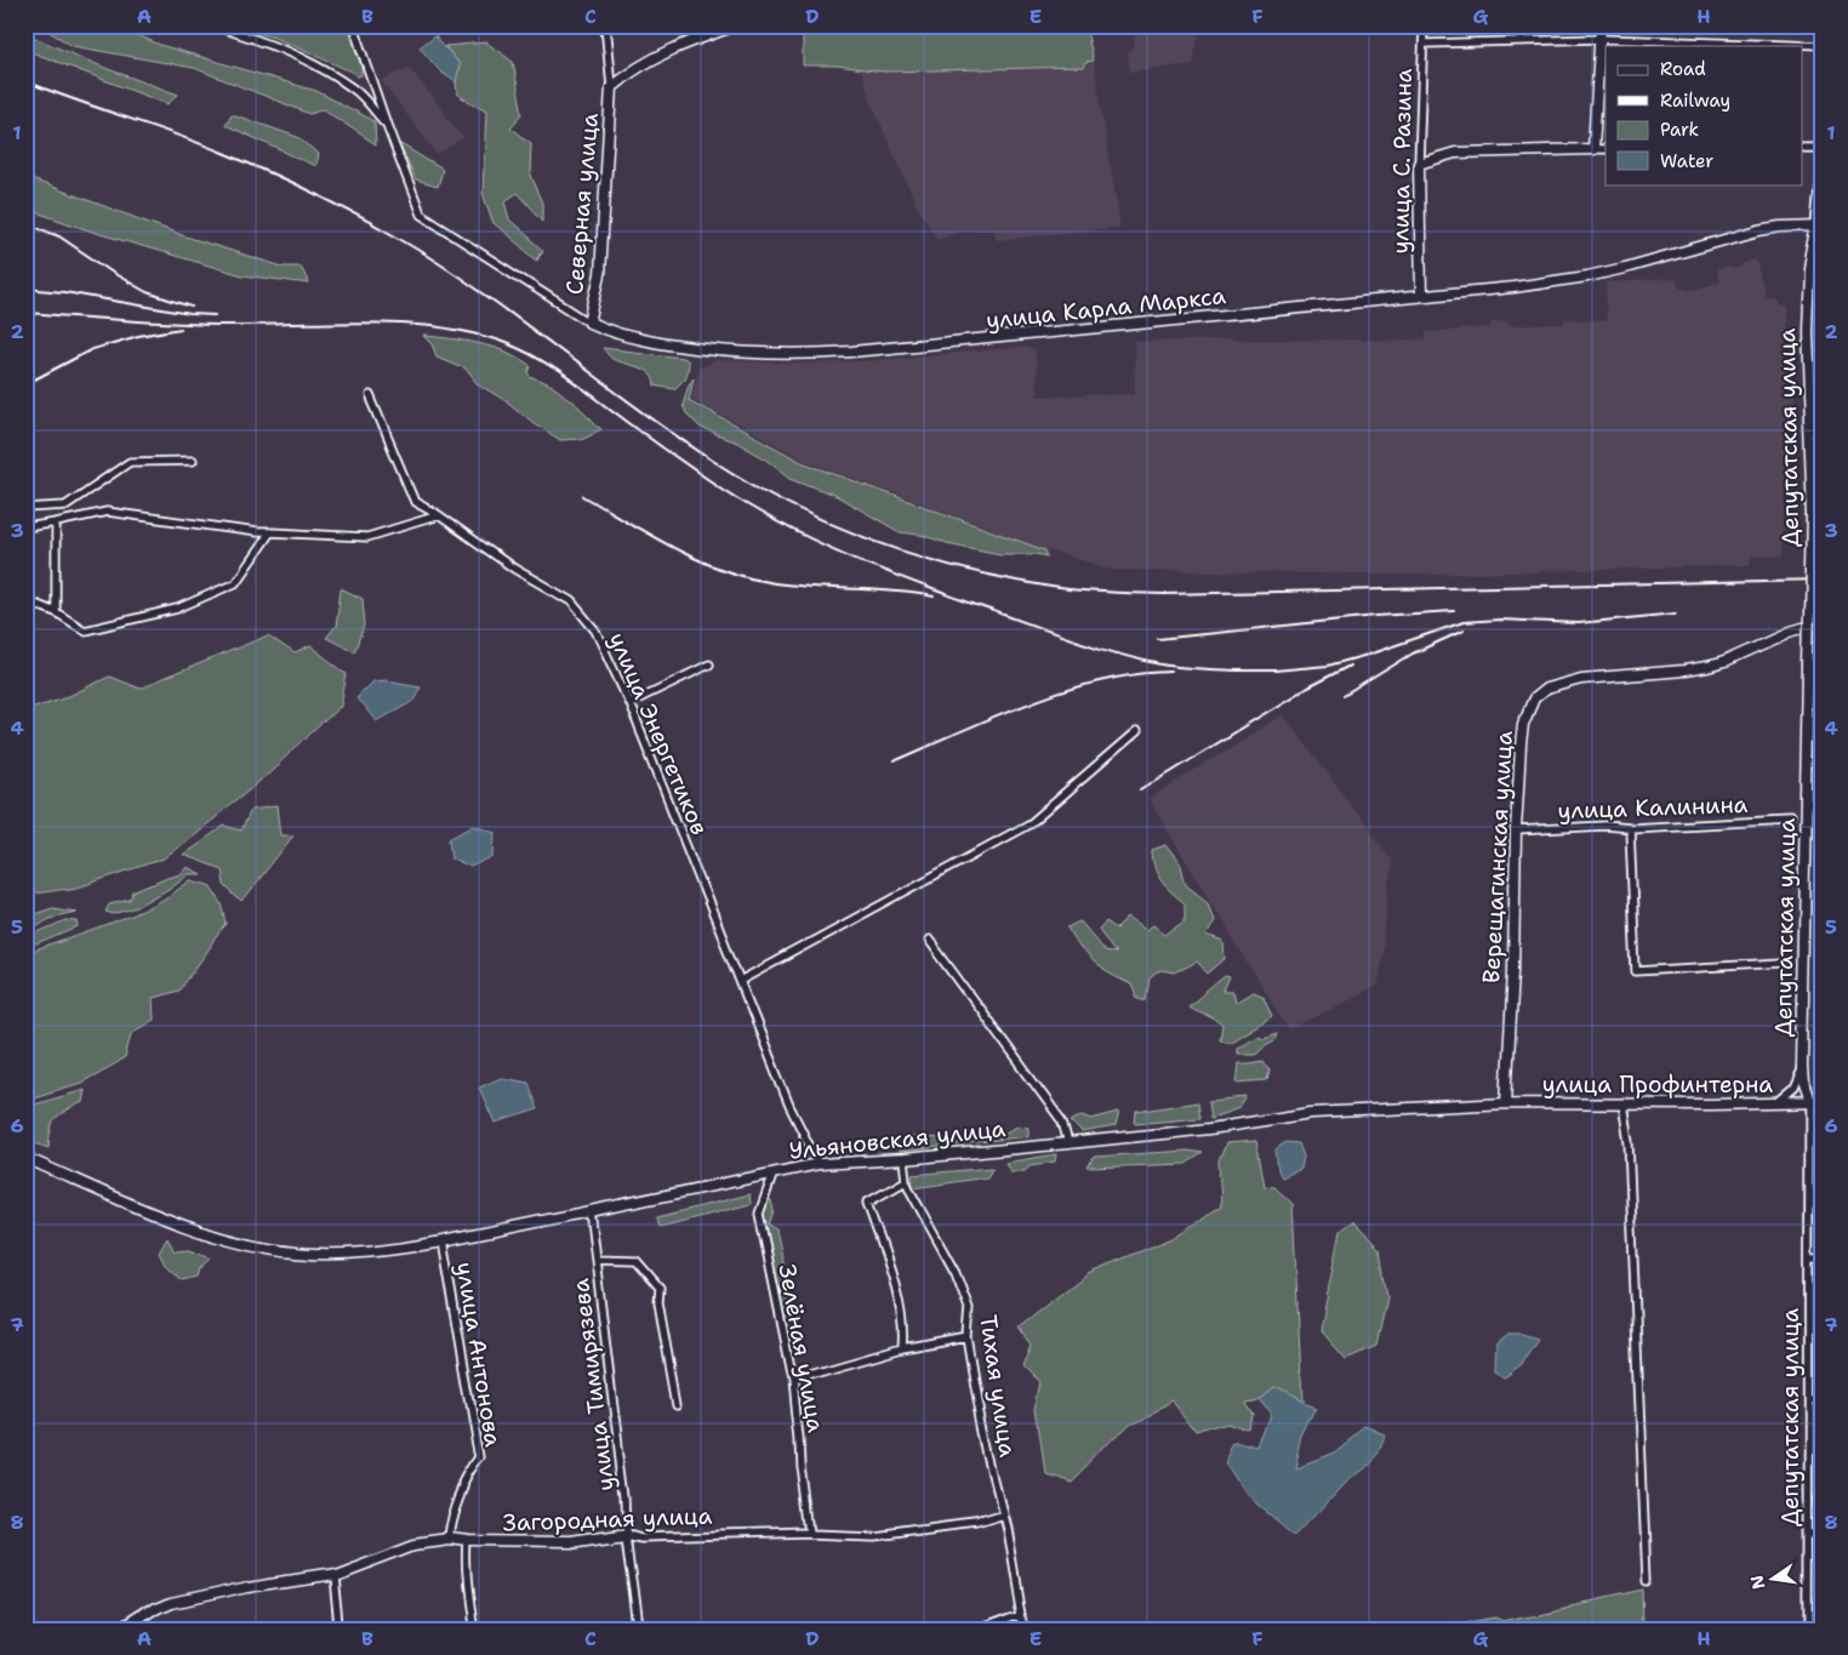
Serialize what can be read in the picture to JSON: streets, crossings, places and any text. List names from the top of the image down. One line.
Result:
{"streets":{"main road":["улица С. Разина","Северная улица","улица Карла Маркса","Депутатская улица","Верещагинская улица","улица Профинтерна","Ульяновская улица","Загородная улица"],"street":["улица Энергетиков","улица Калинина","Зелёная улица","улица Антонова","улица Тимирязева","Тихая улица"]},"crossings":[["улица С. Разина","улица Карла Маркса"],["Северная улица","улица Карла Маркса"],["улица Карла Маркса","Депутатская улица"],["Депутатская улица","улица Профинтерна"],["улица Энергетиков","Ульяновская улица"],["улица Калинина","Верещагинская улица"],["Верещагинская улица","улица Профинтерна"],["Верещагинская улица","Ульяновская улица"],["улица Профинтерна","Ульяновская улица"],["Ульяновская улица","Зелёная улица"],["Ульяновская улица","улица Антонова"],["Ульяновская улица","улица Тимирязева"],["Ульяновская улица","Тихая улица"],["Зелёная улица","Загородная улица"],["улица Антонова","Загородная улица"],["улица Тимирязева","Загородная улица"],["Тихая улица","Загородная улица"]],"legend":["Road","Railway","Park","Water"],"north":"left","grid":{"columns":["A","B","C","D","E","F","G","H"],"rows":["1","2","3","4","5","6","7","8"]}}
